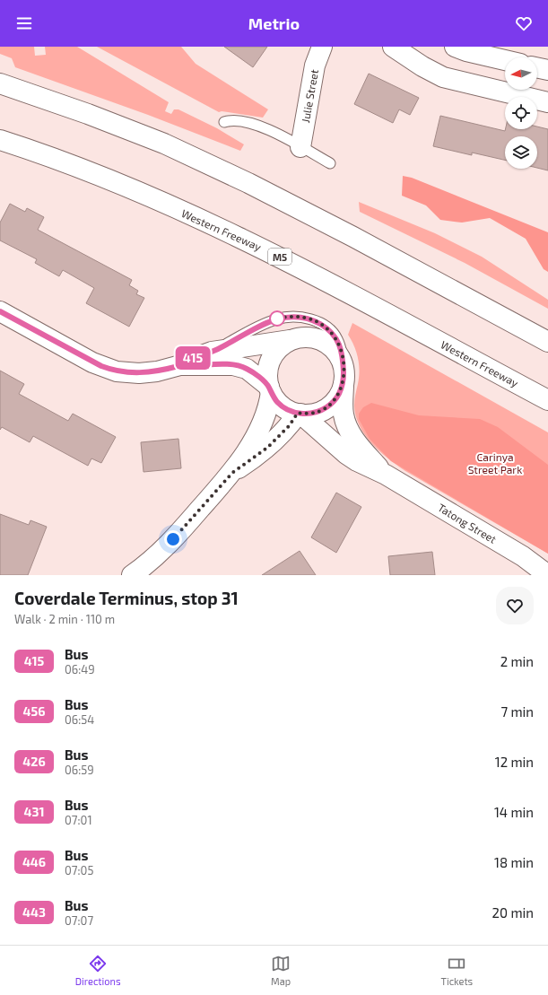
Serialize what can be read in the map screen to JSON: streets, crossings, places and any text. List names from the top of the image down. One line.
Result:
{"streets":{"main road":["Julie Street","Western Freeway","M5","Tatong Street"]},"parks":["Carinya Street Park"],"lines":["bus line 415"],"north":"left","page":{"header":"Metrio","on_map":"415","heading":["Coverdale Terminus, stop 31","Walk · 2 min · 110 m"],"list":[{"mark":"415","name":"Bus","note":"06:49","value":"2 min"},{"mark":"456","name":"Bus","note":"06:54","value":"7 min"},{"mark":"426","name":"Bus","note":"06:59","value":"12 min"},{"mark":"431","name":"Bus","note":"07:01","value":"14 min"},{"mark":"446","name":"Bus","note":"07:05","value":"18 min"},{"mark":"443","name":"Bus","note":"07:07","value":"20 min"}],"tabs":["Directions","Map","Tickets"]}}
